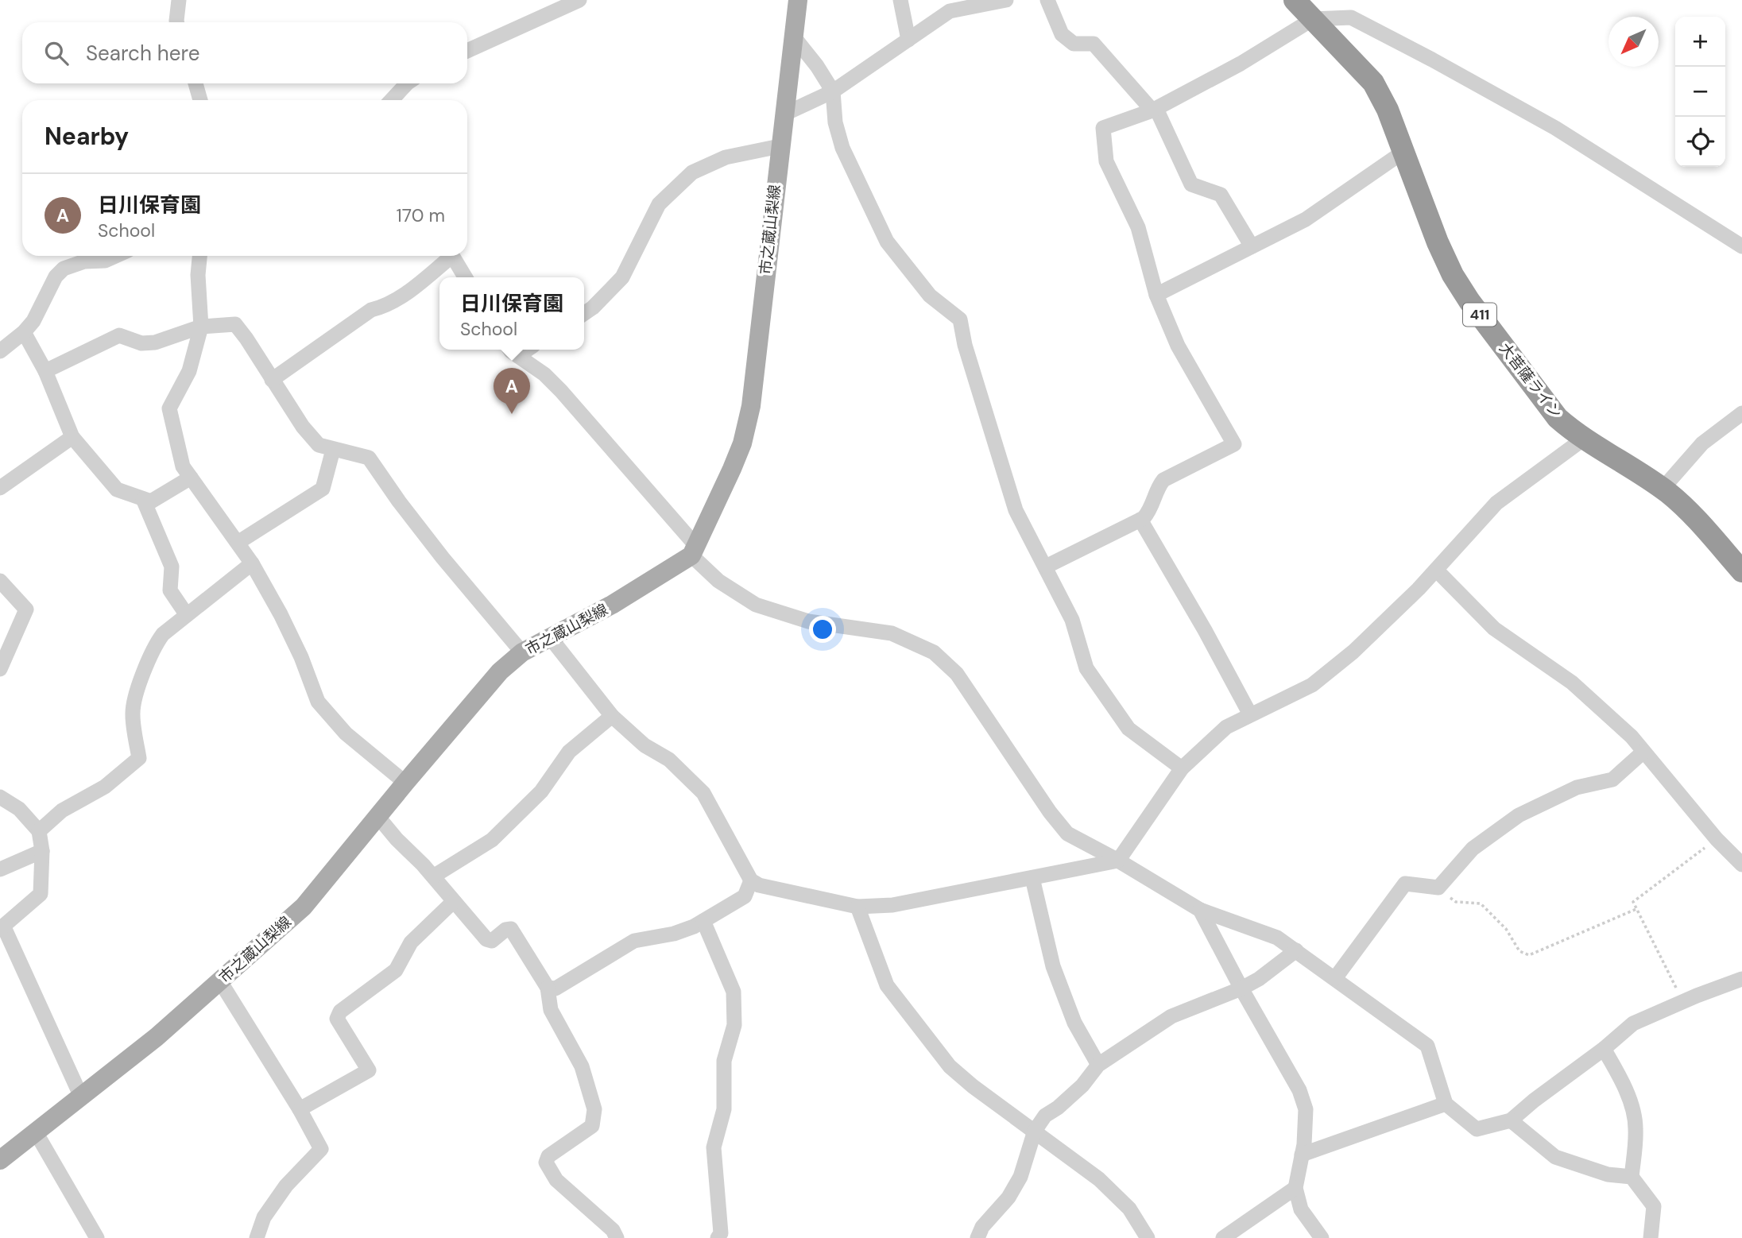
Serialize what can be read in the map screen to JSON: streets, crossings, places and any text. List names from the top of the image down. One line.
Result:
{"streets":{"highway":["411","大菩薩ライン"],"main road":["市之蔵山梨線"]},"north":"bottom left","page":{"map_buttons":["+","−"],"search":"Search here","heading":"Nearby","list":[{"mark":"A","name":"日川保育園","note":"School","value":"170 m"}],"popup":["日川保育園","School"],"pins":"A"}}
